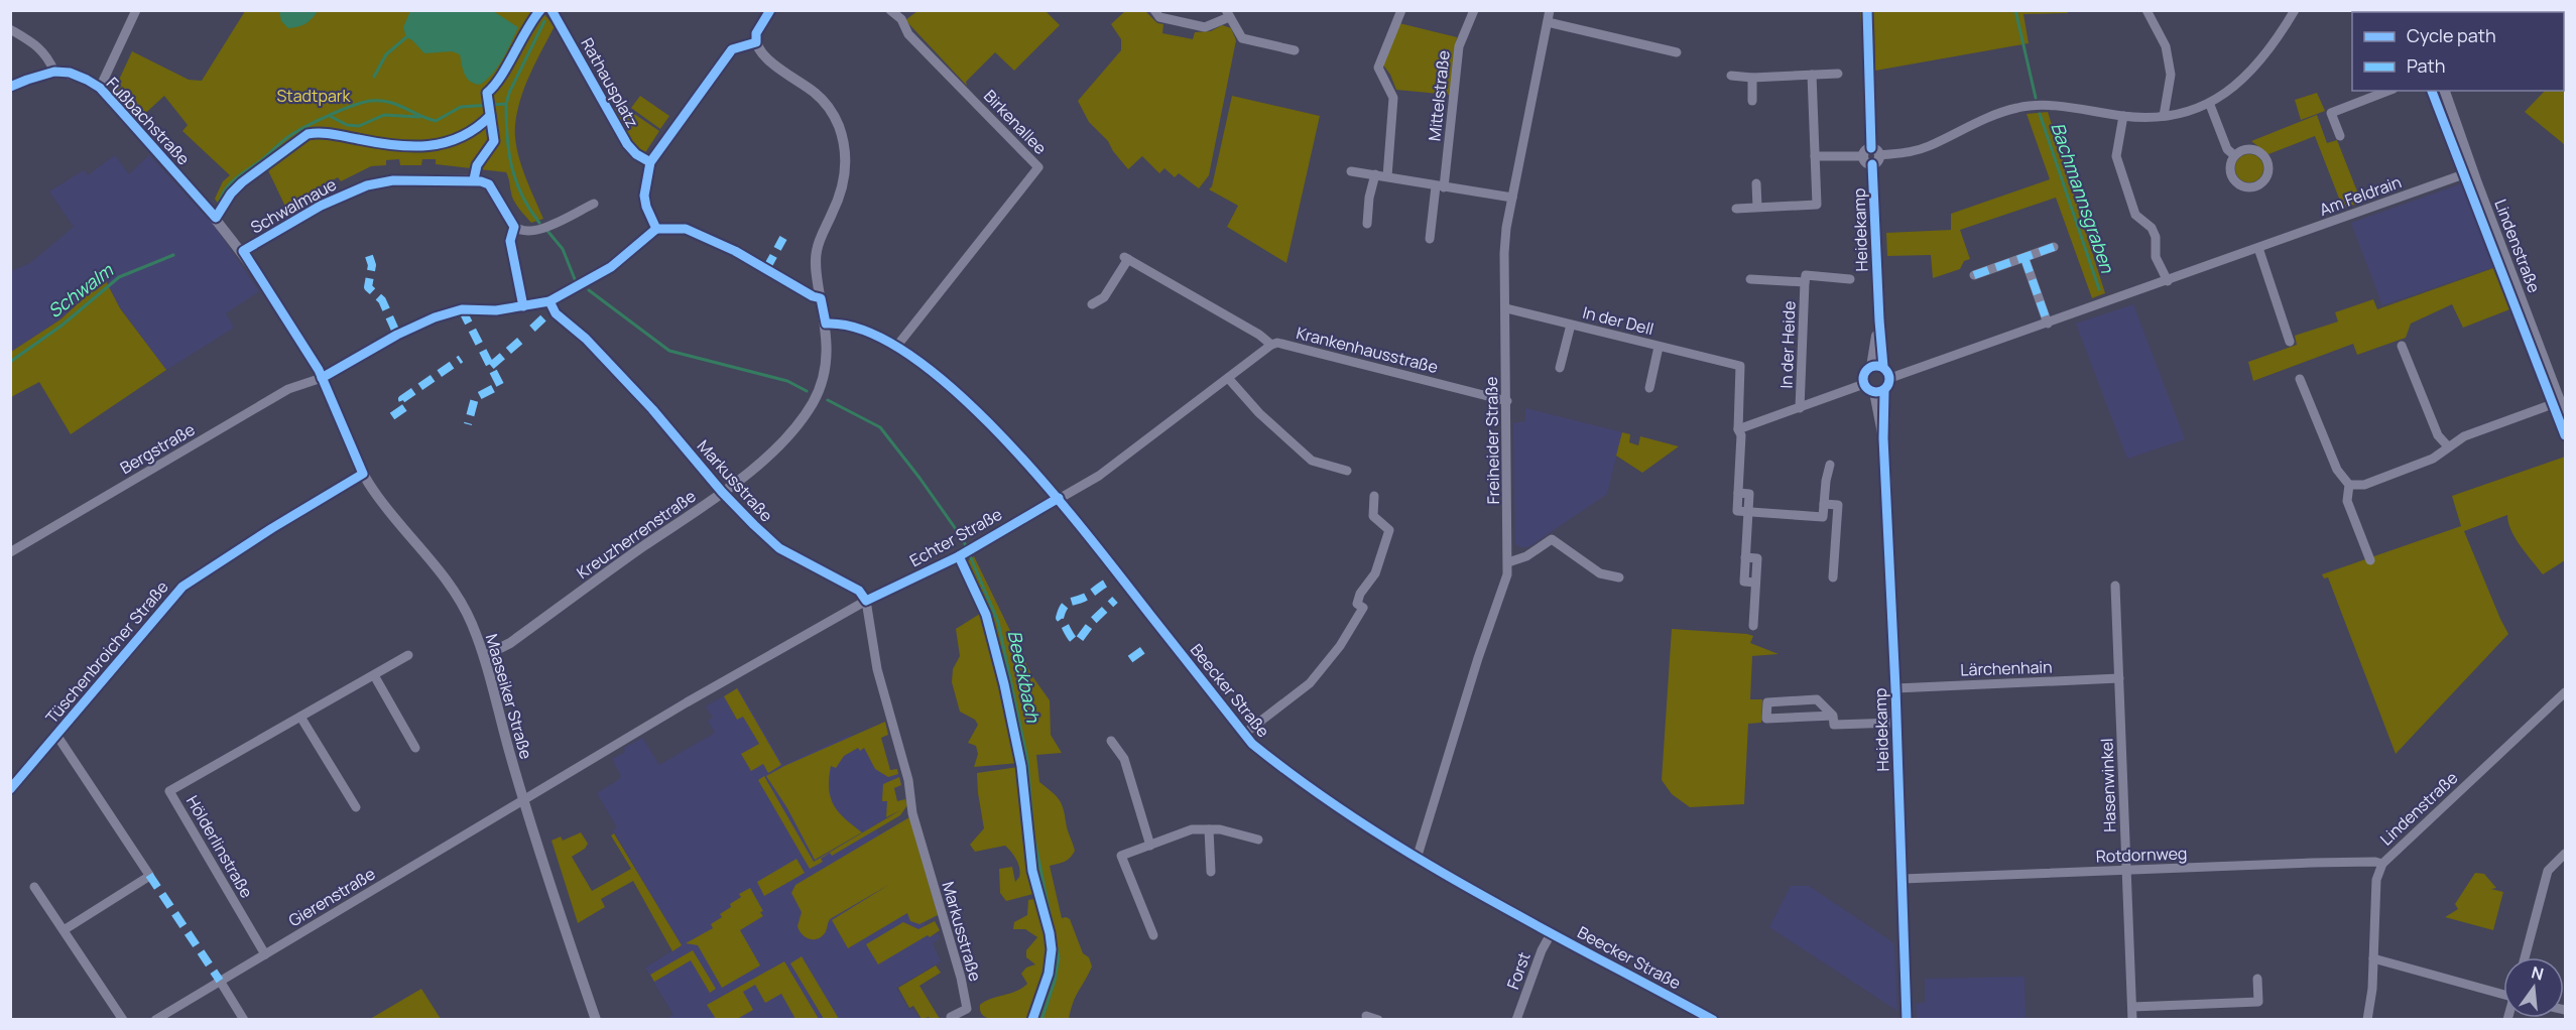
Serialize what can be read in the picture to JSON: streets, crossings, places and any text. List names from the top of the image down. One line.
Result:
{"streets":{"street":["Rathausplatz","Mittelstraße","Fußbachstraße","Birkenallee","Am Feldrain","Schwalmaue","Heidekamp","Lindenstraße","In der Dell","In der Heide","Krankenhausstraße","Freiheider Straße","Bergstraße","Markusstraße","Kreuzherrenstraße","Echter Straße","Tüschenbroicher Straße","Lärchenhain","Beecker Straße","Maaseiker Straße","Hasenwinkel","Hölderlinstraße","Rotdornweg","Gierenstraße","Forst"]},"crossings":[["Fußbachstraße","Schwalmaue"],["Fußbachstraße","Bergstraße"],["Fußbachstraße","Maaseiker Straße"],["Birkenallee","Beecker Straße"],["Am Feldrain","Heidekamp"],["Am Feldrain","Lindenstraße"],["Am Feldrain","In der Heide"],["Heidekamp","In der Heide"],["Heidekamp","Lärchenhain"],["Heidekamp","Rotdornweg"],["Lindenstraße","Rotdornweg"],["In der Dell","In der Heide"],["In der Dell","Freiheider Straße"],["Krankenhausstraße","Freiheider Straße"],["Krankenhausstraße","Echter Straße"],["Krankenhausstraße","Beecker Straße"],["Freiheider Straße","Beecker Straße"],["Bergstraße","Maaseiker Straße"],["Markusstraße","Kreuzherrenstraße"],["Markusstraße","Echter Straße"],["Kreuzherrenstraße","Beecker Straße"],["Kreuzherrenstraße","Maaseiker Straße"],["Echter Straße","Beecker Straße"],["Echter Straße","Maaseiker Straße"],["Echter Straße","Gierenstraße"],["Tüschenbroicher Straße","Maaseiker Straße"],["Lärchenhain","Hasenwinkel"],["Beecker Straße","Forst"],["Maaseiker Straße","Gierenstraße"],["Hasenwinkel","Rotdornweg"],["Hölderlinstraße","Gierenstraße"]],"water":["Bachmannsgraben","Schwalm","Beeckbach"],"parks":["Stadtpark"],"legend":["Cycle path","Path"],"north":"top"}
